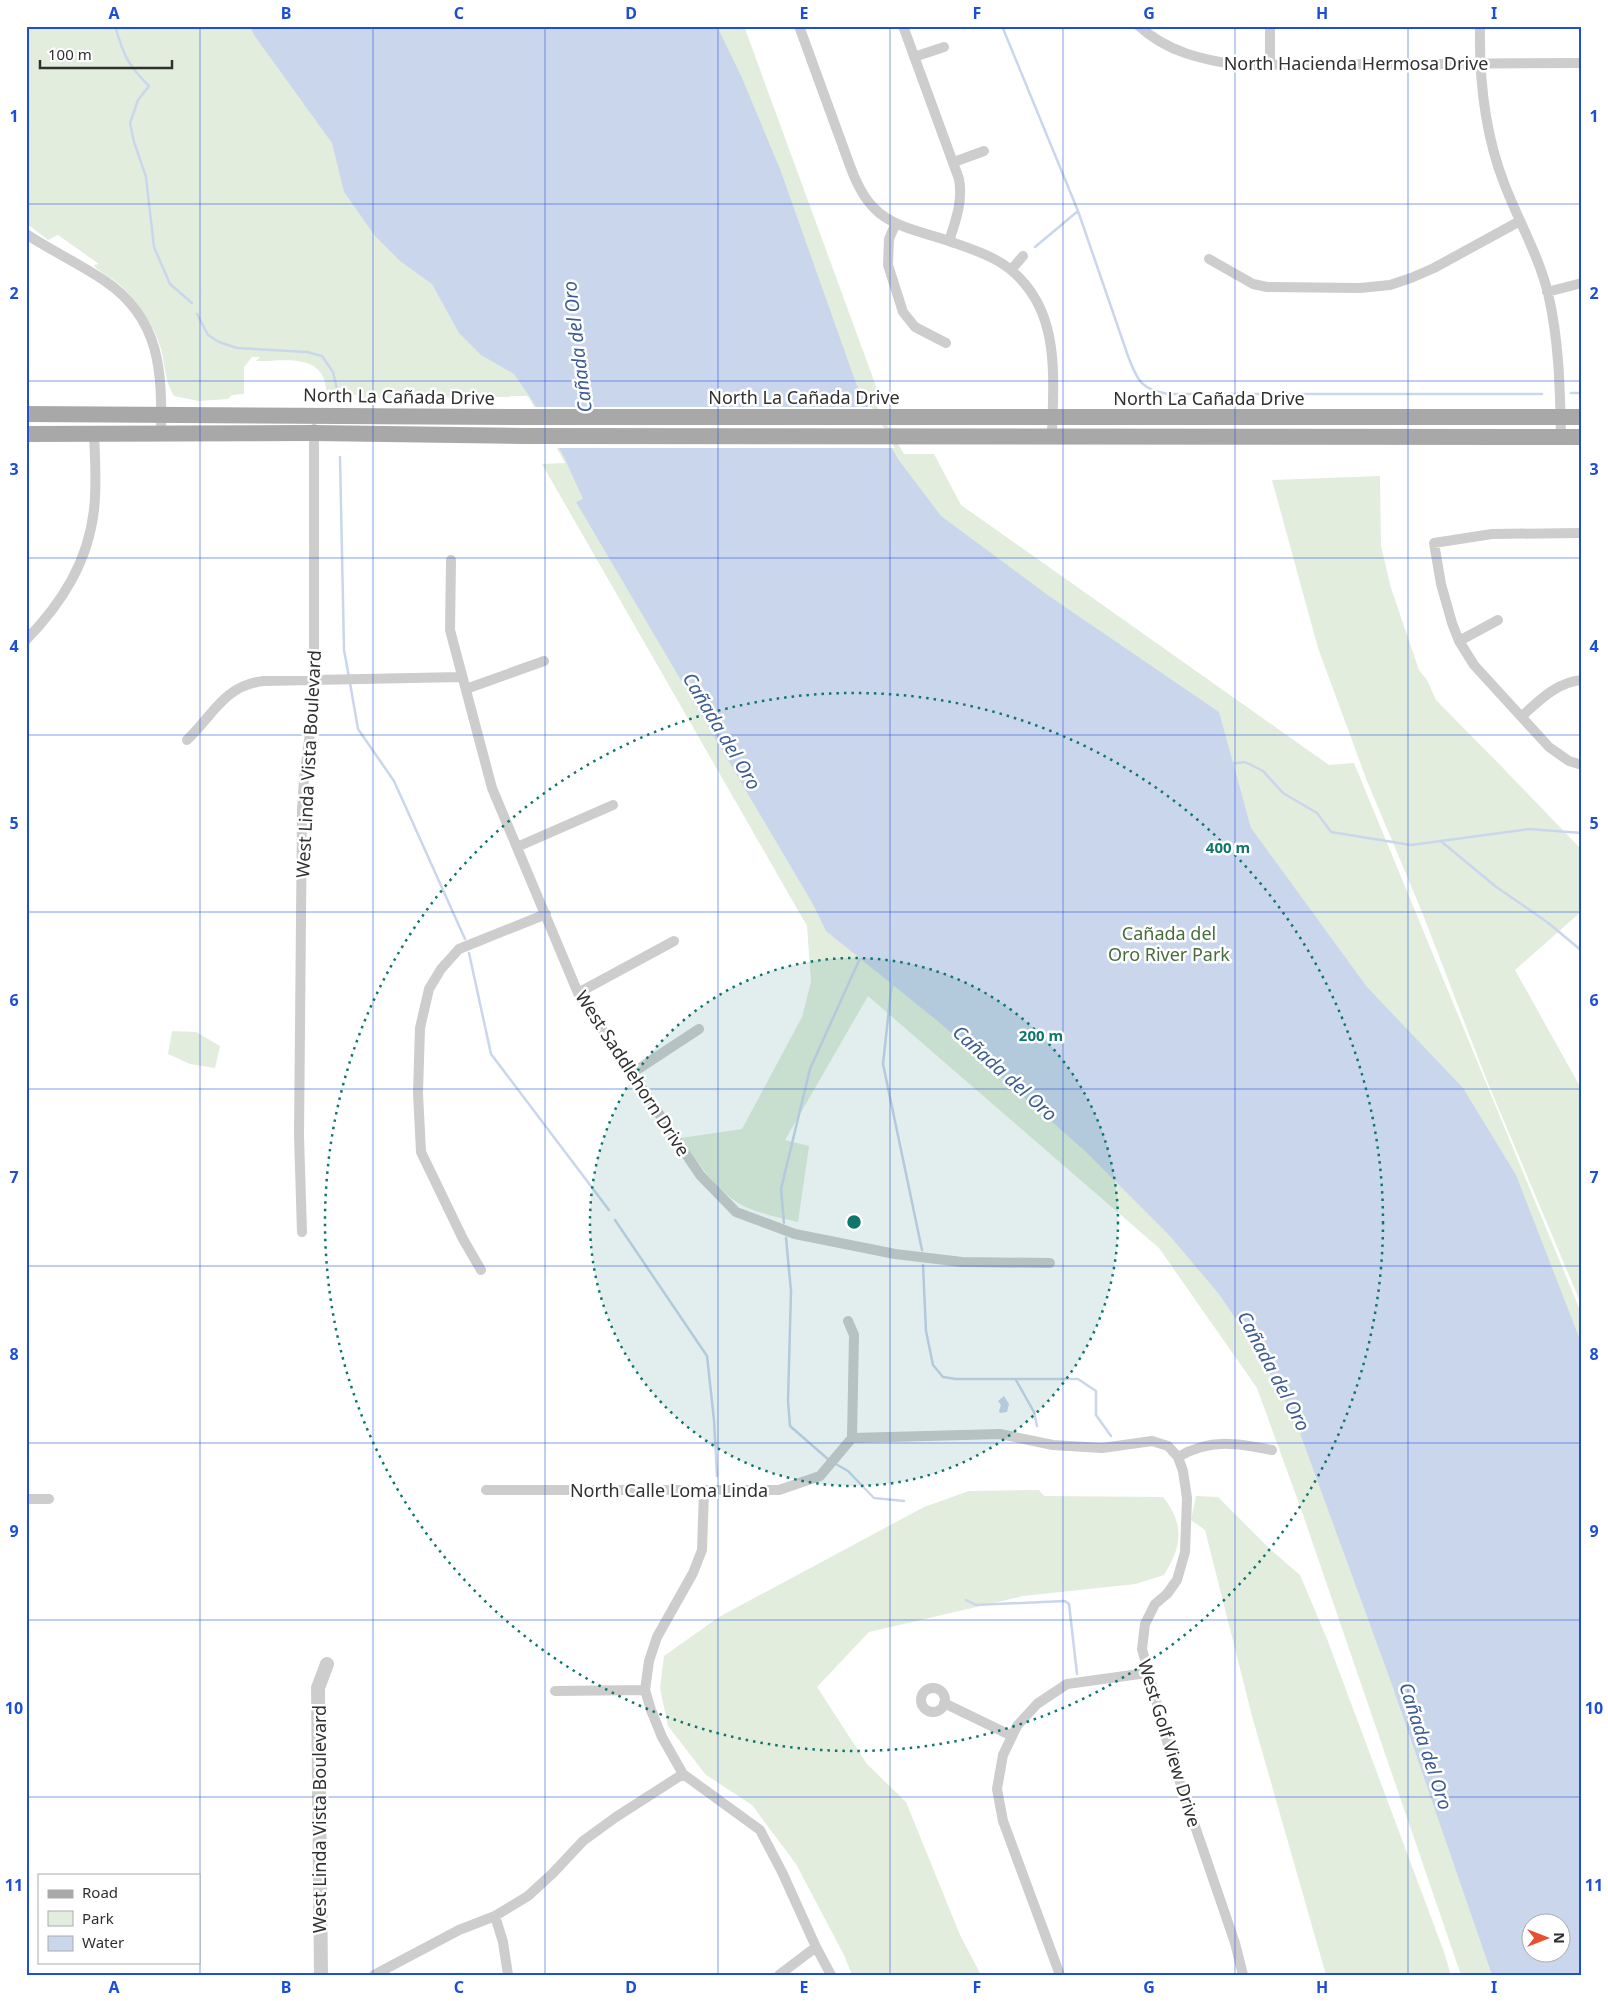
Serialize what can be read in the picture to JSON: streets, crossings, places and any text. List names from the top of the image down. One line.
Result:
{"streets":{"main road":["North La Cañada Drive"],"street":["North Hacienda Hermosa Drive","West Linda Vista Boulevard","West Saddlehorn Drive","North Calle Loma Linda","West Golf View Drive"]},"crossings":[["North La Cañada Drive","West Linda Vista Boulevard"]],"water":["Cañada del Oro"],"parks":["Cañada del Oro River Park"],"legend":["Road","Park","Water"],"scale_bar":"100 m","north":"right","grid":{"columns":["A","B","C","D","E","F","G","H","I"],"rows":["1","2","3","4","5","6","7","8","9","10","11"]},"rings":["400 m","200 m"]}
